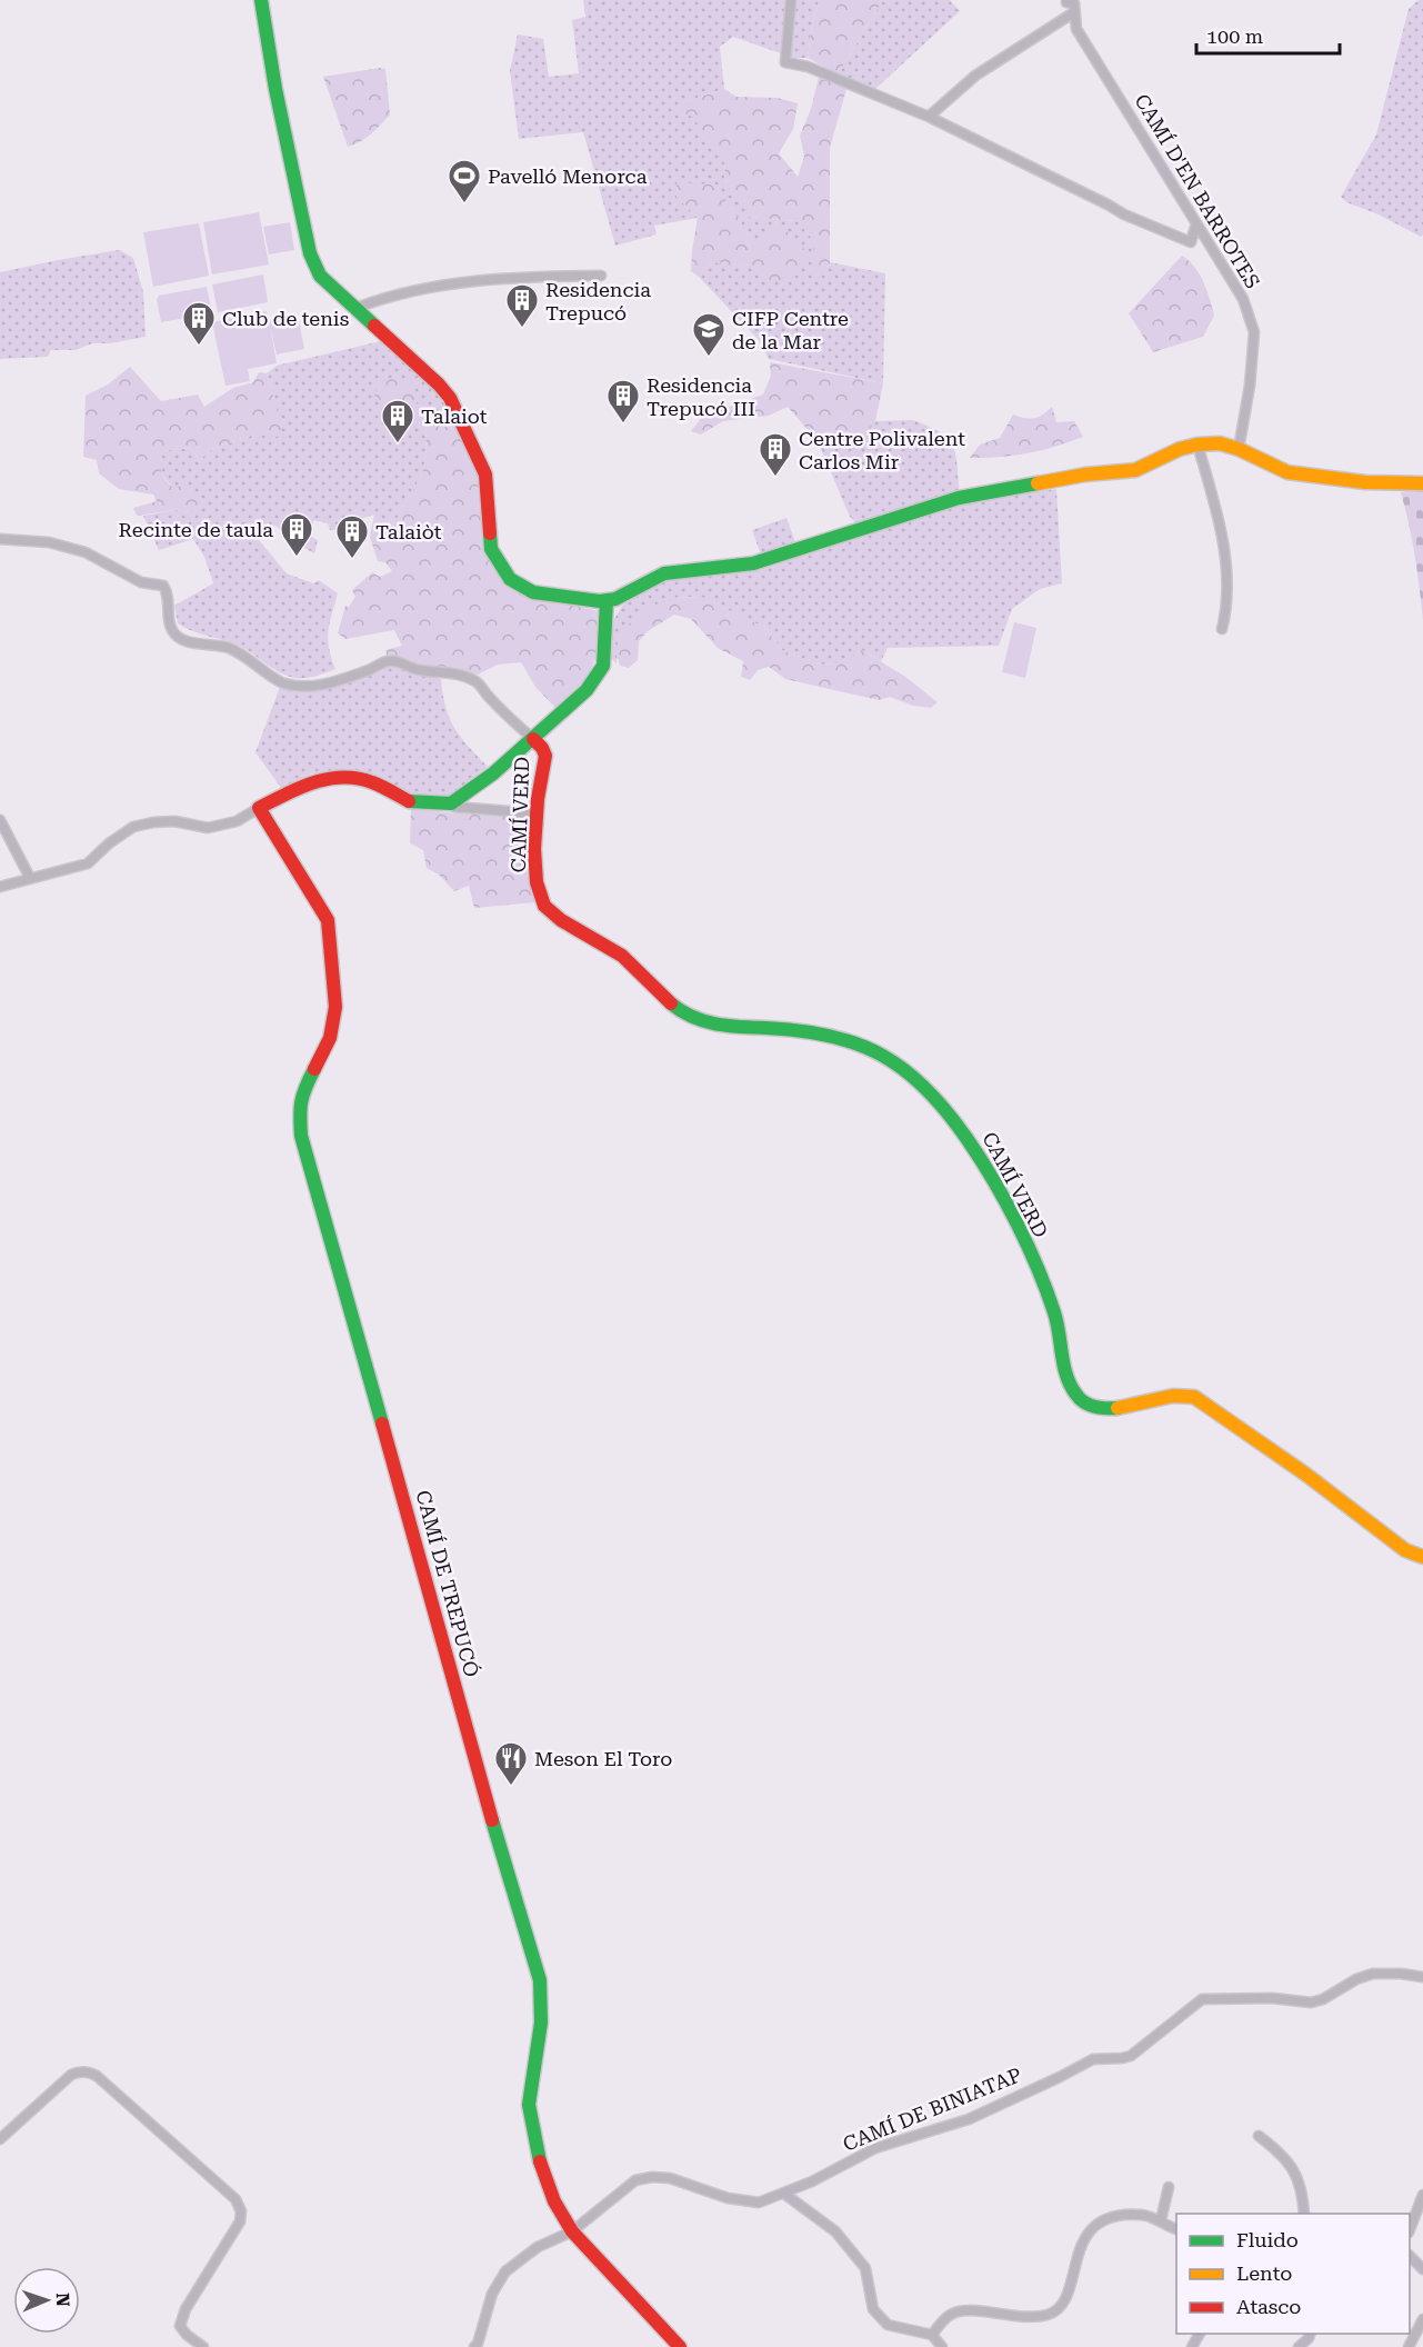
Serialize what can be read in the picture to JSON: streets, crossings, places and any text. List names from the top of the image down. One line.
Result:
{"streets":{"street":["CAMÍ D'EN BARROTES","CAMÍ VERD","CAMÍ DE TREPUCÓ","CAMÍ DE BINIATAP"]},"crossings":[["CAMÍ DE TREPUCÓ","CAMÍ DE BINIATAP"]],"places":{"sports":["Pavelló Menorca"],"building":["Residencia Trepucó","Club de tenis","Residencia Trepucó III","Talaiot","Centre Polivalent Carlos Mir","Recinte de taula","Talaiòt"],"school or university":["CIFP Centre de la Mar"],"restaurant":["Meson El Toro"]},"legend":["Fluido","Lento","Atasco"],"scale_bar":"100 m","north":"right"}
